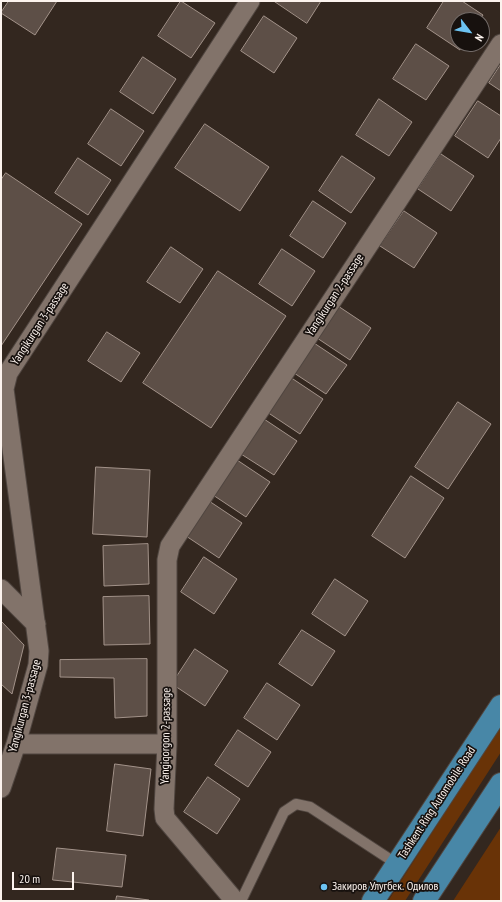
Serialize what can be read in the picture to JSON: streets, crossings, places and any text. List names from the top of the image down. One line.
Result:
{"streets":{"highway":["Tashkent Ring Automobile Road"],"street":["Yangikurgan 3-passage","Yangiqorgon 2-passage"]},"places":["Закиров Улугбек. Одилов"],"scale_bar":"20 m","north":"bottom right"}
